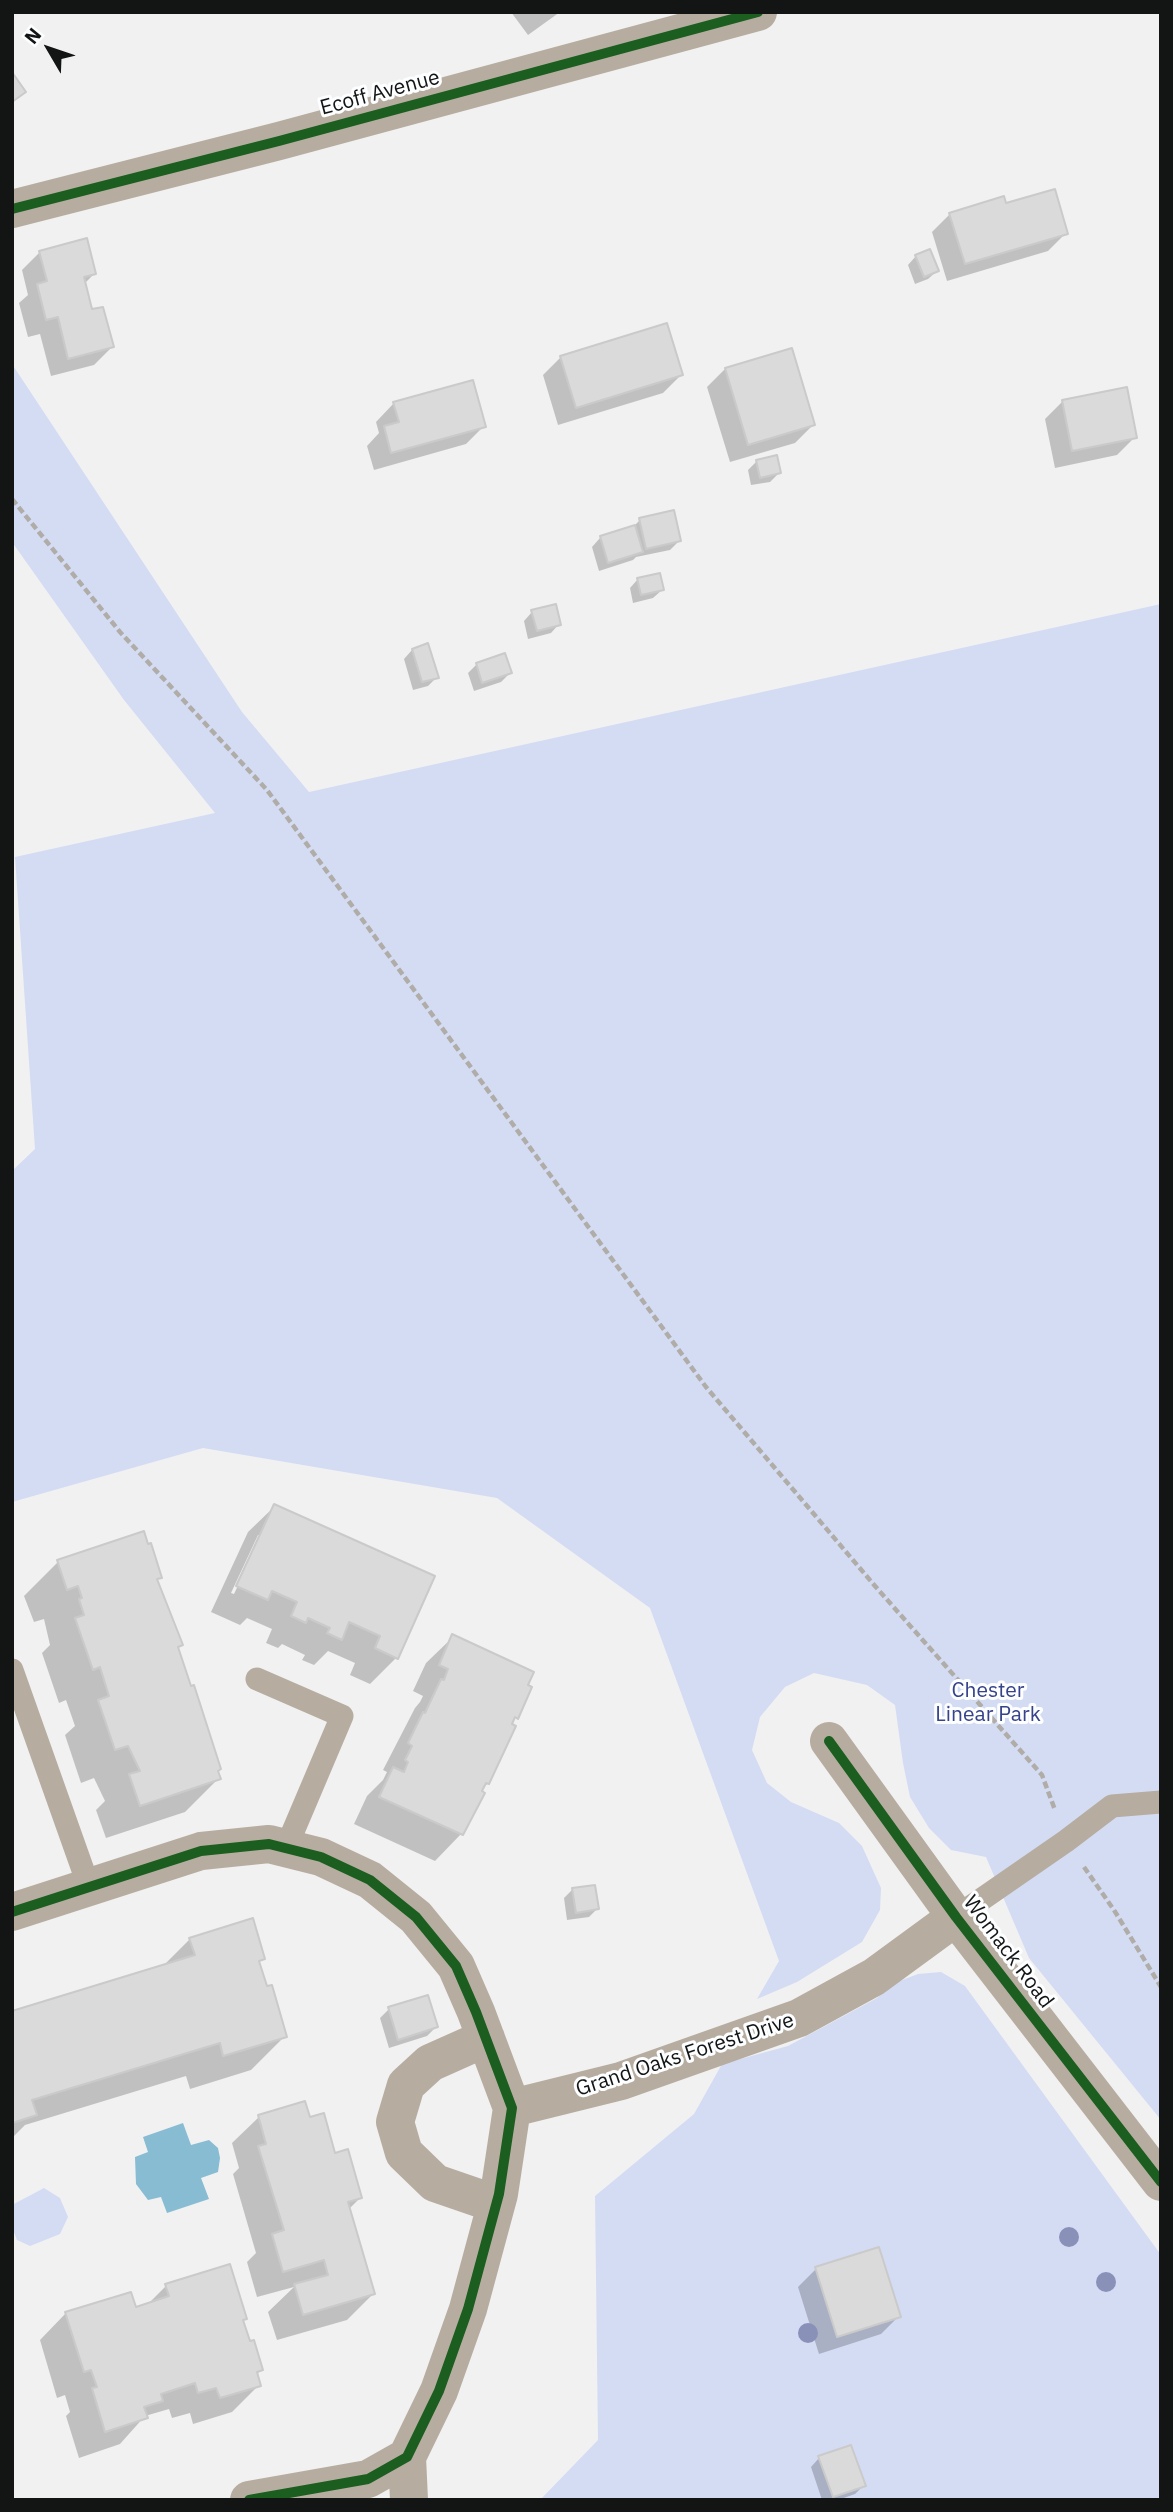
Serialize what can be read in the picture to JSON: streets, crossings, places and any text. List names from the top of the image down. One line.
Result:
{"streets":{"street":["Ecoff Avenue","Womack Road","Grand Oaks Forest Drive"]},"crossings":[["Womack Road","Grand Oaks Forest Drive"]],"parks":["Chester Linear Park"],"north":"top left"}
